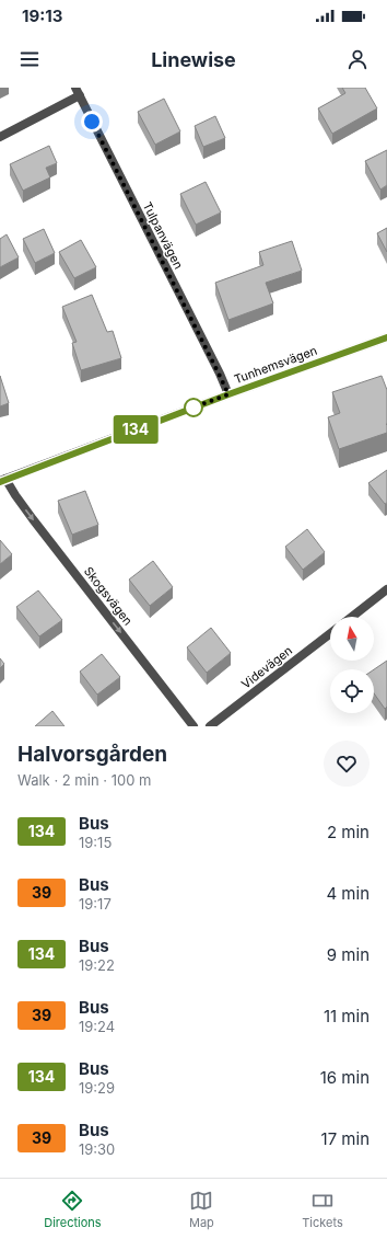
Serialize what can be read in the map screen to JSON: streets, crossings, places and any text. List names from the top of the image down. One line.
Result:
{"streets":{"street":["Tulpanvägen","Tunhemsvägen","Skogsvägen","Videvägen"]},"crossings":[["Tulpanvägen","Tunhemsvägen"],["Tunhemsvägen","Skogsvägen"]],"one_way":["Skogsvägen"],"lines":["bus line 134"],"north":"top","page":{"status":"19:13","header":"Linewise","on_map":"134","heading":["Halvorsgården","Walk · 2 min · 100 m"],"list":[{"mark":"134","name":"Bus","note":"19:15","value":"2 min"},{"mark":"39","name":"Bus","note":"19:17","value":"4 min"},{"mark":"134","name":"Bus","note":"19:22","value":"9 min"},{"mark":"39","name":"Bus","note":"19:24","value":"11 min"},{"mark":"134","name":"Bus","note":"19:29","value":"16 min"},{"mark":"39","name":"Bus","note":"19:30","value":"17 min"}],"tabs":["Directions","Map","Tickets"]}}
